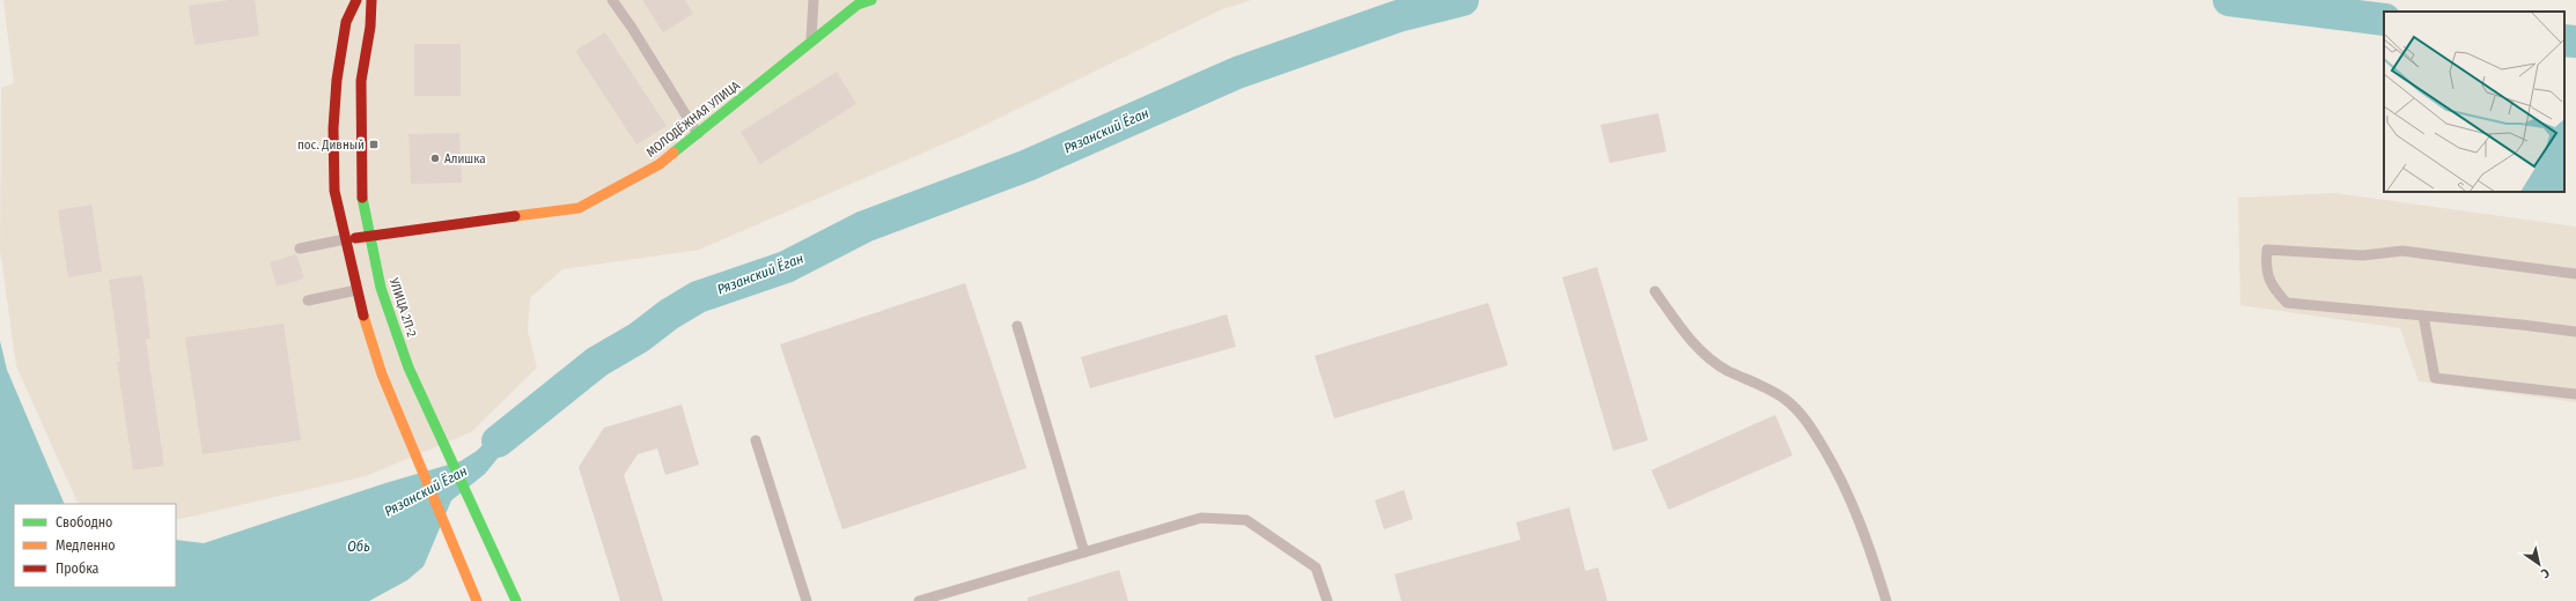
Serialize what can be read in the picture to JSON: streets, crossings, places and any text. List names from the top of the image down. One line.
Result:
{"streets":{"main road":["МОЛОДЁЖНАЯ УЛИЦА","УЛИЦА 2П-2"]},"crossings":[["МОЛОДЁЖНАЯ УЛИЦА","УЛИЦА 2П-2"]],"water":["Рязанский Ёган","Обь"],"places":{"transit":["пос. Дивный"],"other":["Алишка"]},"legend":["Свободно","Медленно","Пробка"],"north":"bottom right"}
